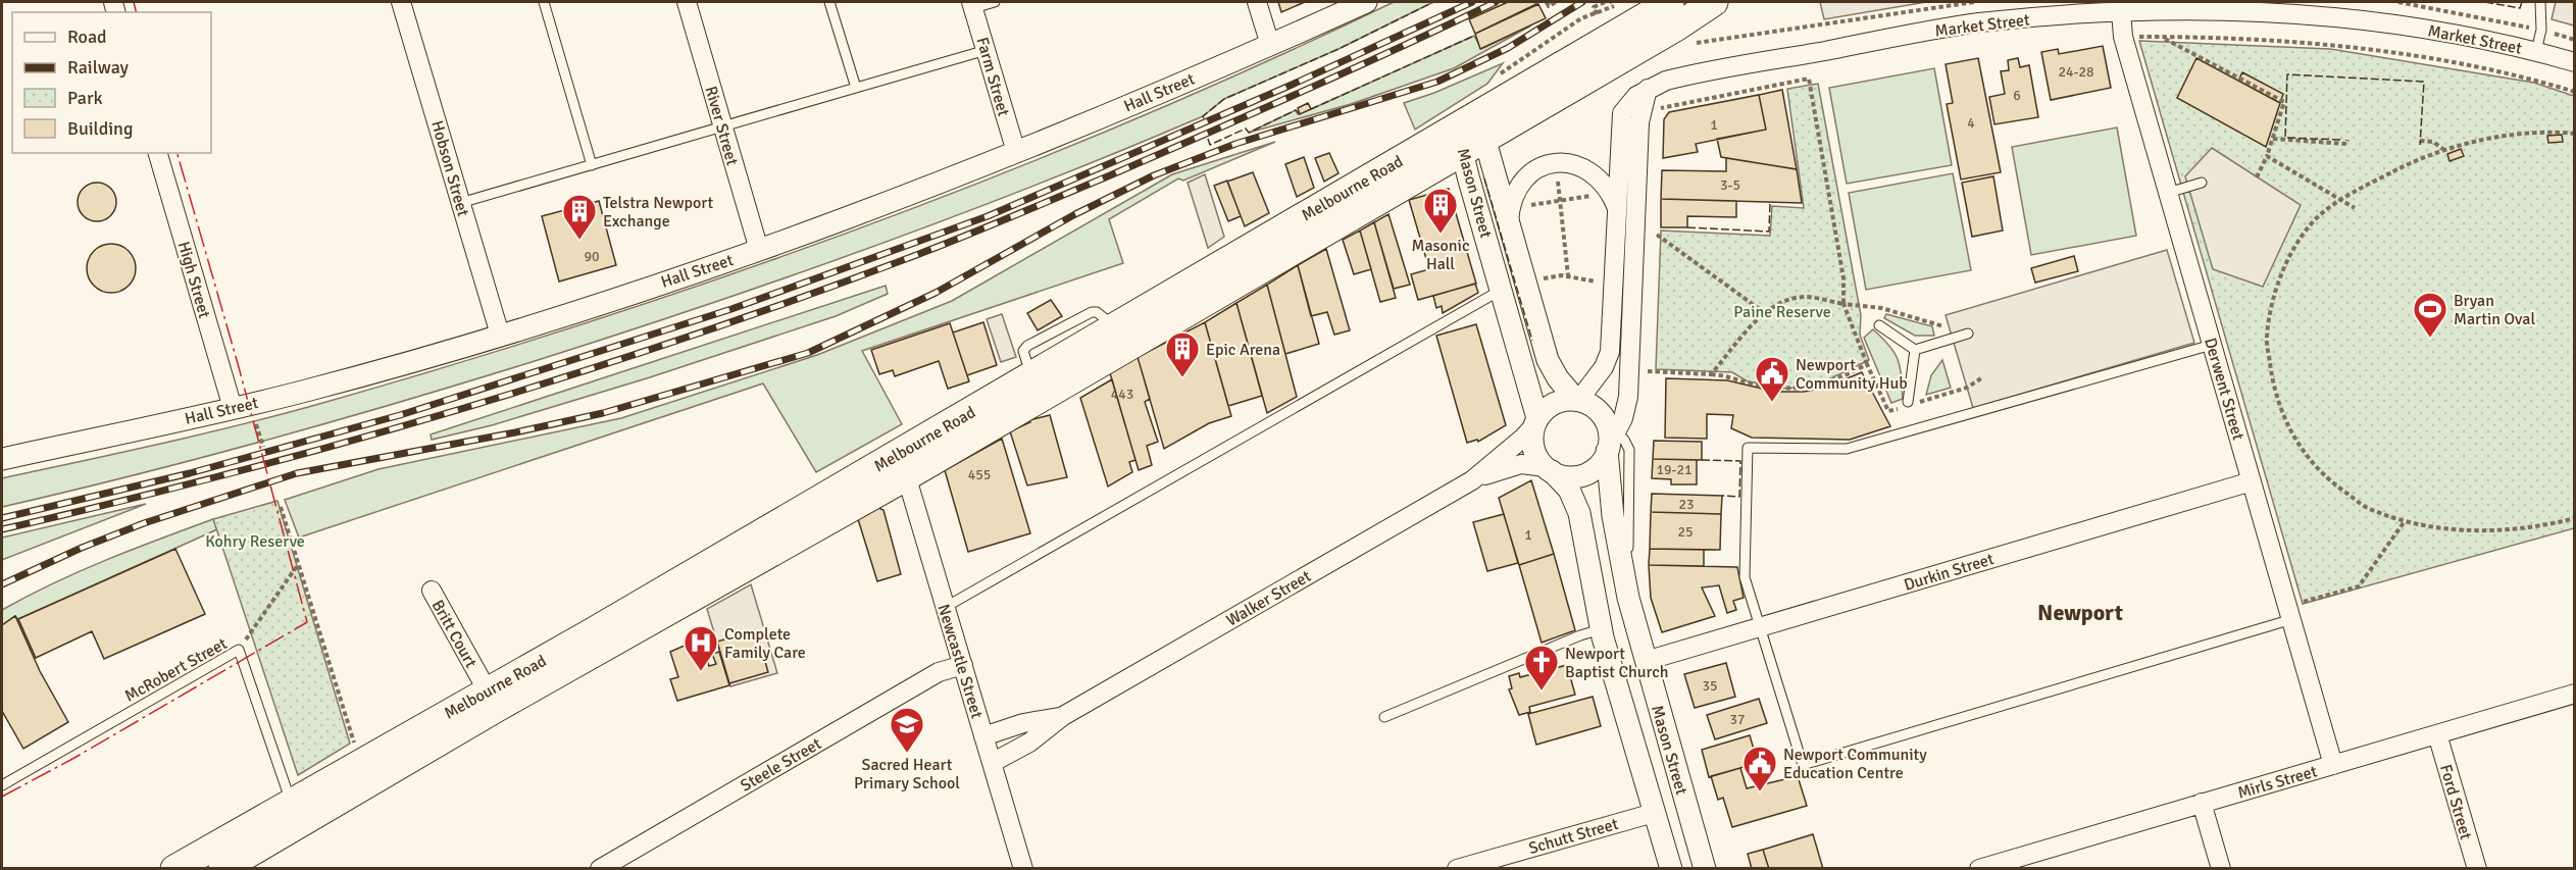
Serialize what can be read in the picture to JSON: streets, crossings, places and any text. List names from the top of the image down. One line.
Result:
{"streets":{"main road":["Melbourne Road"],"street":["Market Street","Farm Street","Hall Street","River Street","Hobson Street","Mason Street","High Street","Derwent Street","Durkin Street","Walker Street","Britt Court","Newcastle Street","Steele Street","Mirls Street","Ford Street","Schutt Street"],"lane":["McRobert Street"]},"crossings":[["Market Street","Mason Street"],["Market Street","Derwent Street"],["Market Street","Walker Street"],["Farm Street","Hall Street"],["Hall Street","River Street"],["Hall Street","Hobson Street"],["Hall Street","High Street"],["Melbourne Road","Mason Street"],["Melbourne Road","Britt Court"],["Melbourne Road","Newcastle Street"],["Melbourne Road","McRobert Street"],["Mason Street","Durkin Street"],["Mason Street","Walker Street"],["Mason Street","Schutt Street"],["Derwent Street","Durkin Street"],["Derwent Street","Mirls Street"],["Walker Street","Newcastle Street"],["Newcastle Street","Steele Street"],["Mirls Street","Ford Street"]],"districts":["Newport"],"parks":["Paine Reserve","Kohry Reserve"],"places":{"building":["Masonic Hall","Telstra Newport Exchange","Epic Arena"],"sports":["Bryan Martin Oval"],"public building":["Newport Community Hub","Newport Community Education Centre"],"hospital":["Complete Family Care"],"church":["Newport Baptist Church"],"school or university":["Sacred Heart Primary School"]},"house_numbers":["24-28","6","4","1","3-5","90","443","19-21","455","23","25","1","35","37"],"legend":["Road","Railway","Park","Building"]}
